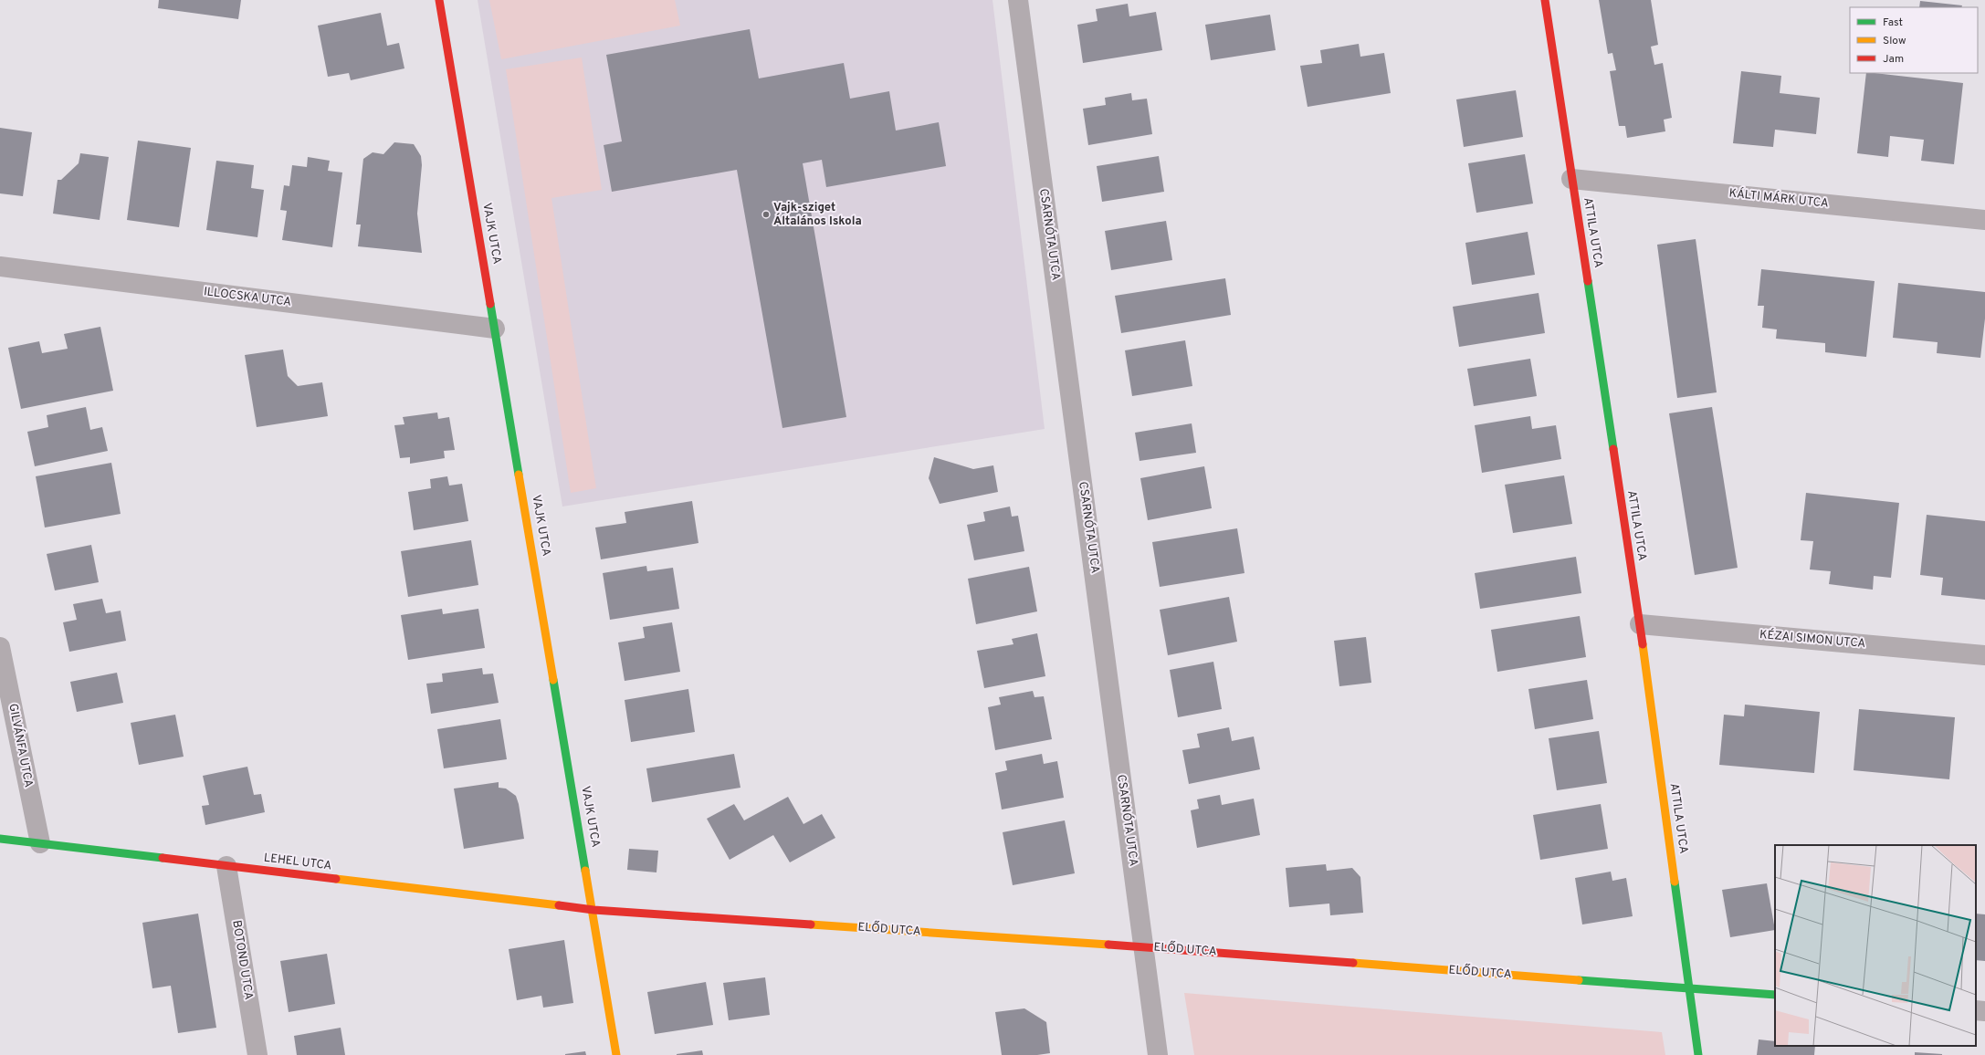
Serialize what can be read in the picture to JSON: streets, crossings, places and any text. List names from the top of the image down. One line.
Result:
{"streets":{"street":["KÁLTI MÁRK UTCA","ATTILA UTCA","VAJK UTCA","CSARNÓTA UTCA","ILLOCSKA UTCA","KÉZAI SIMON UTCA","GILVÁNFA UTCA","LEHEL UTCA","ELŐD UTCA","BOTOND UTCA"]},"crossings":[["KÁLTI MÁRK UTCA","ATTILA UTCA"],["ATTILA UTCA","KÉZAI SIMON UTCA"],["ATTILA UTCA","ELŐD UTCA"],["VAJK UTCA","ILLOCSKA UTCA"],["VAJK UTCA","LEHEL UTCA"],["VAJK UTCA","ELŐD UTCA"],["CSARNÓTA UTCA","ELŐD UTCA"],["GILVÁNFA UTCA","LEHEL UTCA"],["LEHEL UTCA","ELŐD UTCA"],["LEHEL UTCA","BOTOND UTCA"]],"places":["Vajk-sziget Általános Iskola"],"legend":["Fast","Slow","Jam"]}
